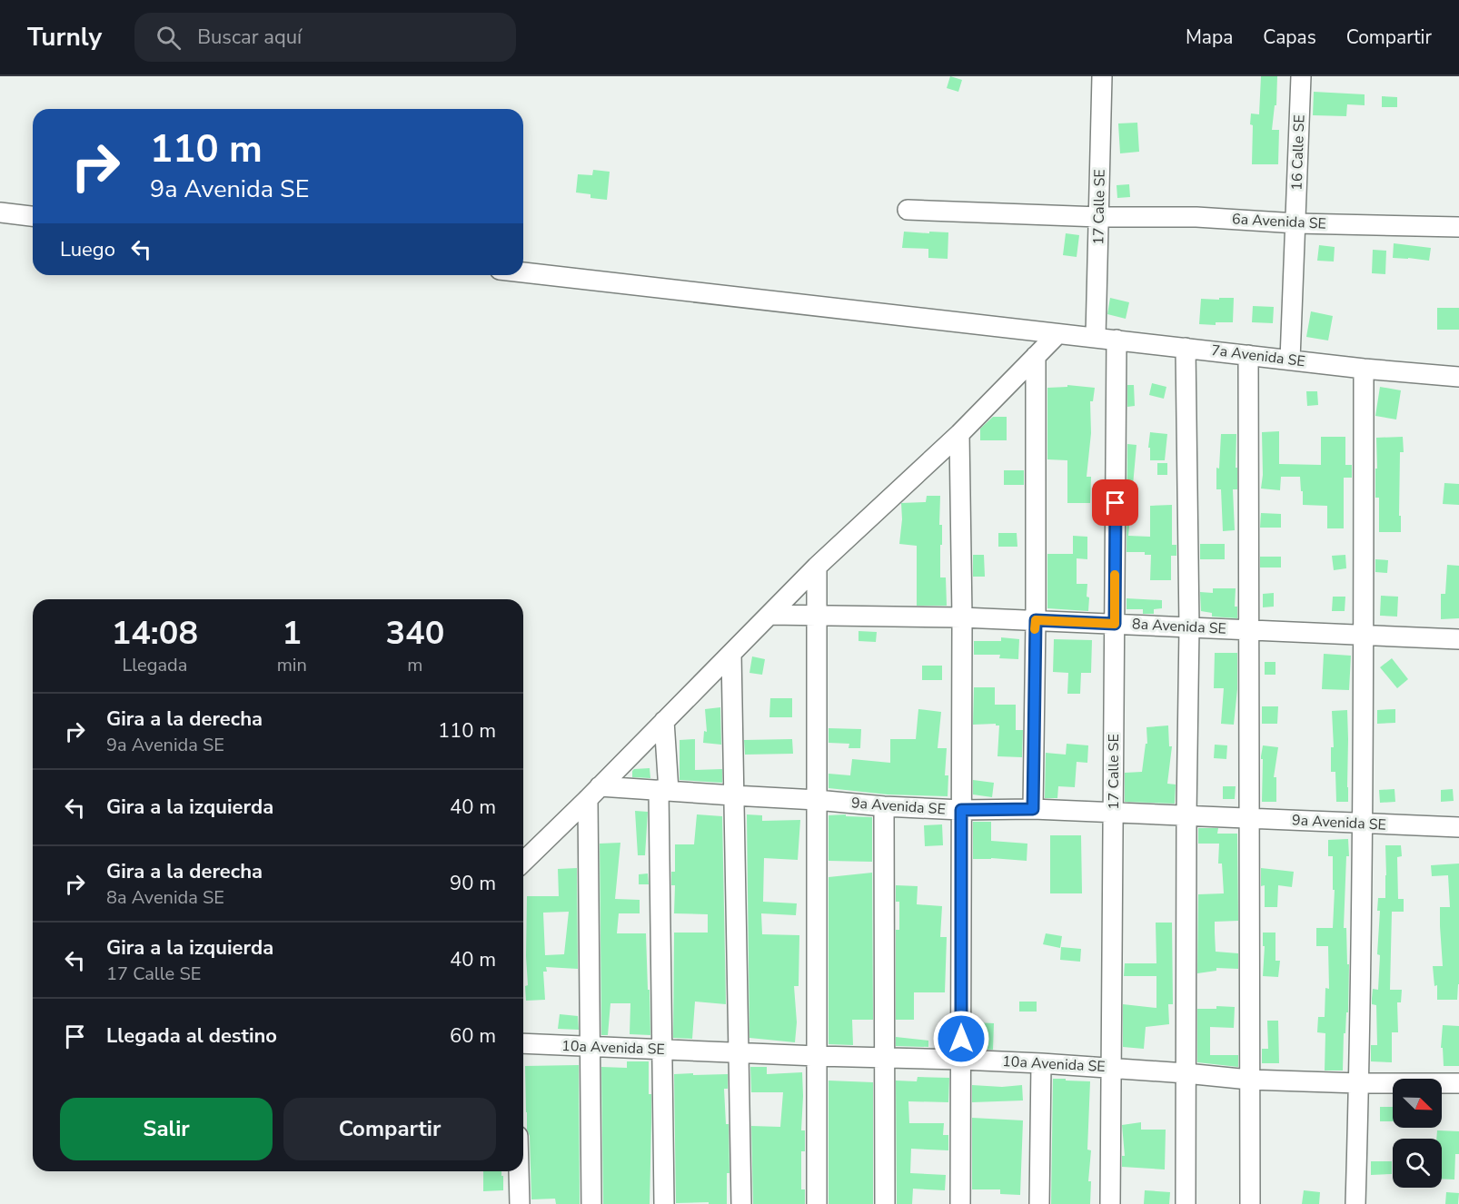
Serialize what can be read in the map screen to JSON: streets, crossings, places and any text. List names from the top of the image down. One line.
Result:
{"streets":{"street":["16 Calle SE","17 Calle SE","6a Avenida SE","7a Avenida SE","8a Avenida SE","9a Avenida SE","10a Avenida SE"]},"crossings":[["16 Calle SE","6a Avenida SE"],["16 Calle SE","7a Avenida SE"],["17 Calle SE","6a Avenida SE"],["17 Calle SE","7a Avenida SE"],["17 Calle SE","8a Avenida SE"],["17 Calle SE","9a Avenida SE"],["17 Calle SE","10a Avenida SE"]],"north":"bottom right","page":{"header":"Turnly","search":"Buscar aquí","nav":["Mapa","Capas","Compartir"],"turn":["110 m","9a Avenida SE"],"then":"Luego","eta":["14:08","Llegada","1","min","340","m"],"list":[{"name":"Gira a la derecha","note":"9a Avenida SE","value":"110 m"},{"name":"Gira a la izquierda","value":"40 m"},{"name":"Gira a la derecha","note":"8a Avenida SE","value":"90 m"},{"name":"Gira a la izquierda","note":"17 Calle SE","value":"40 m"},{"name":"Llegada al destino","value":"60 m"}],"buttons":["Salir","Compartir"]}}
